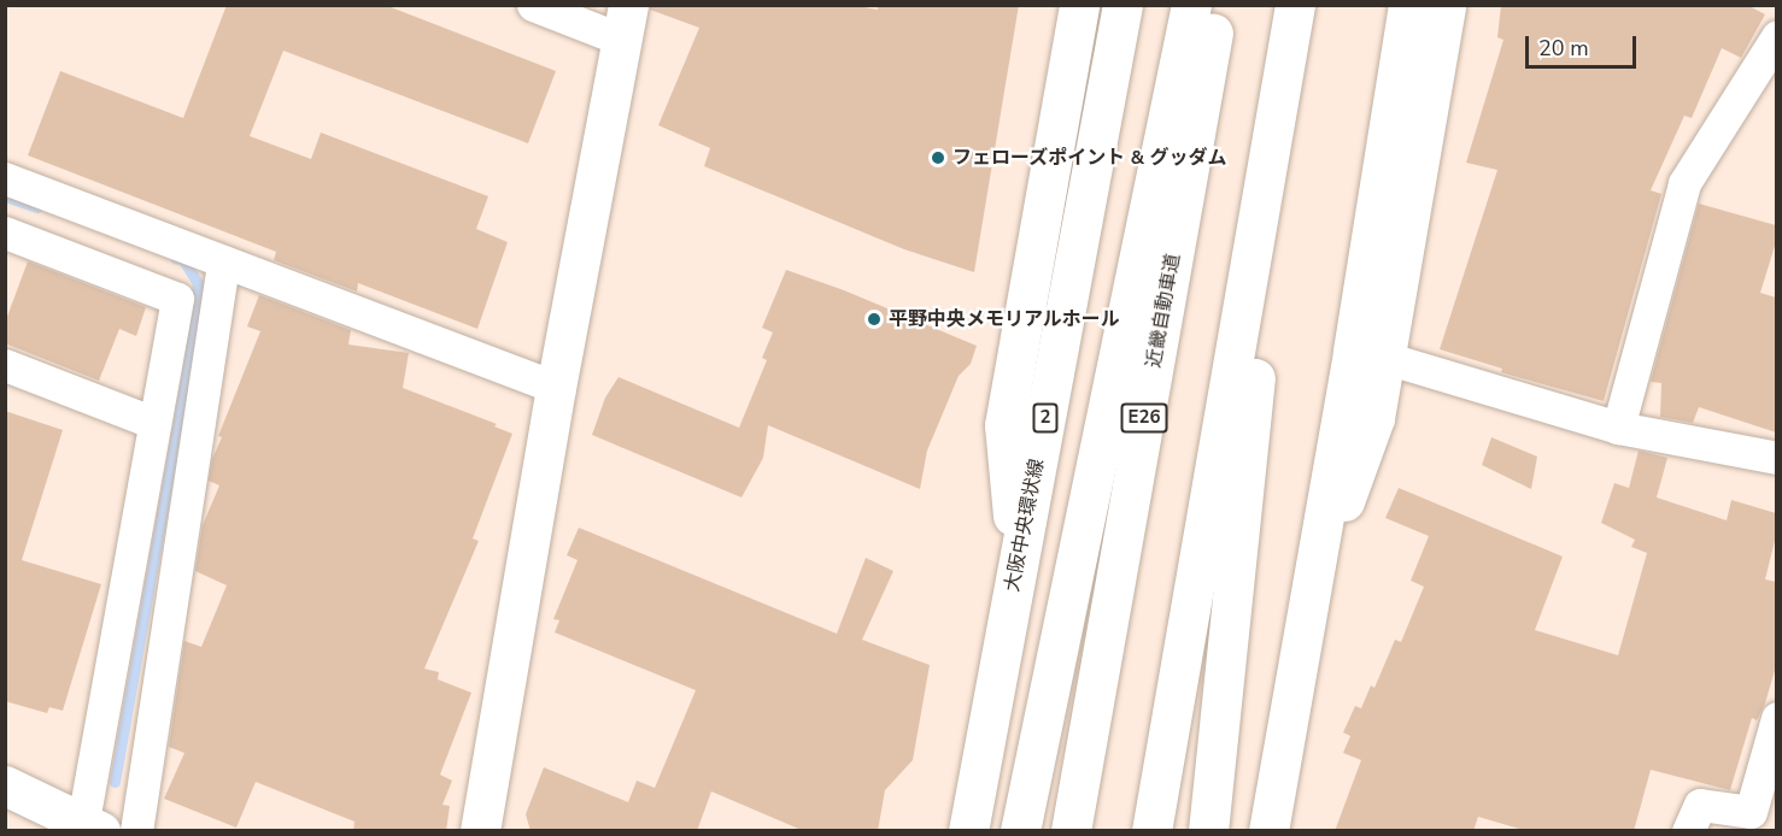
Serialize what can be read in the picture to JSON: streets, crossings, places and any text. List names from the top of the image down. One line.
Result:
{"streets":{"main road":["近畿自動車道","2","E26","大阪中央環状線"]},"places":["フェローズポイント & グッダム","平野中央メモリアルホール"],"scale_bar":"20 m"}
